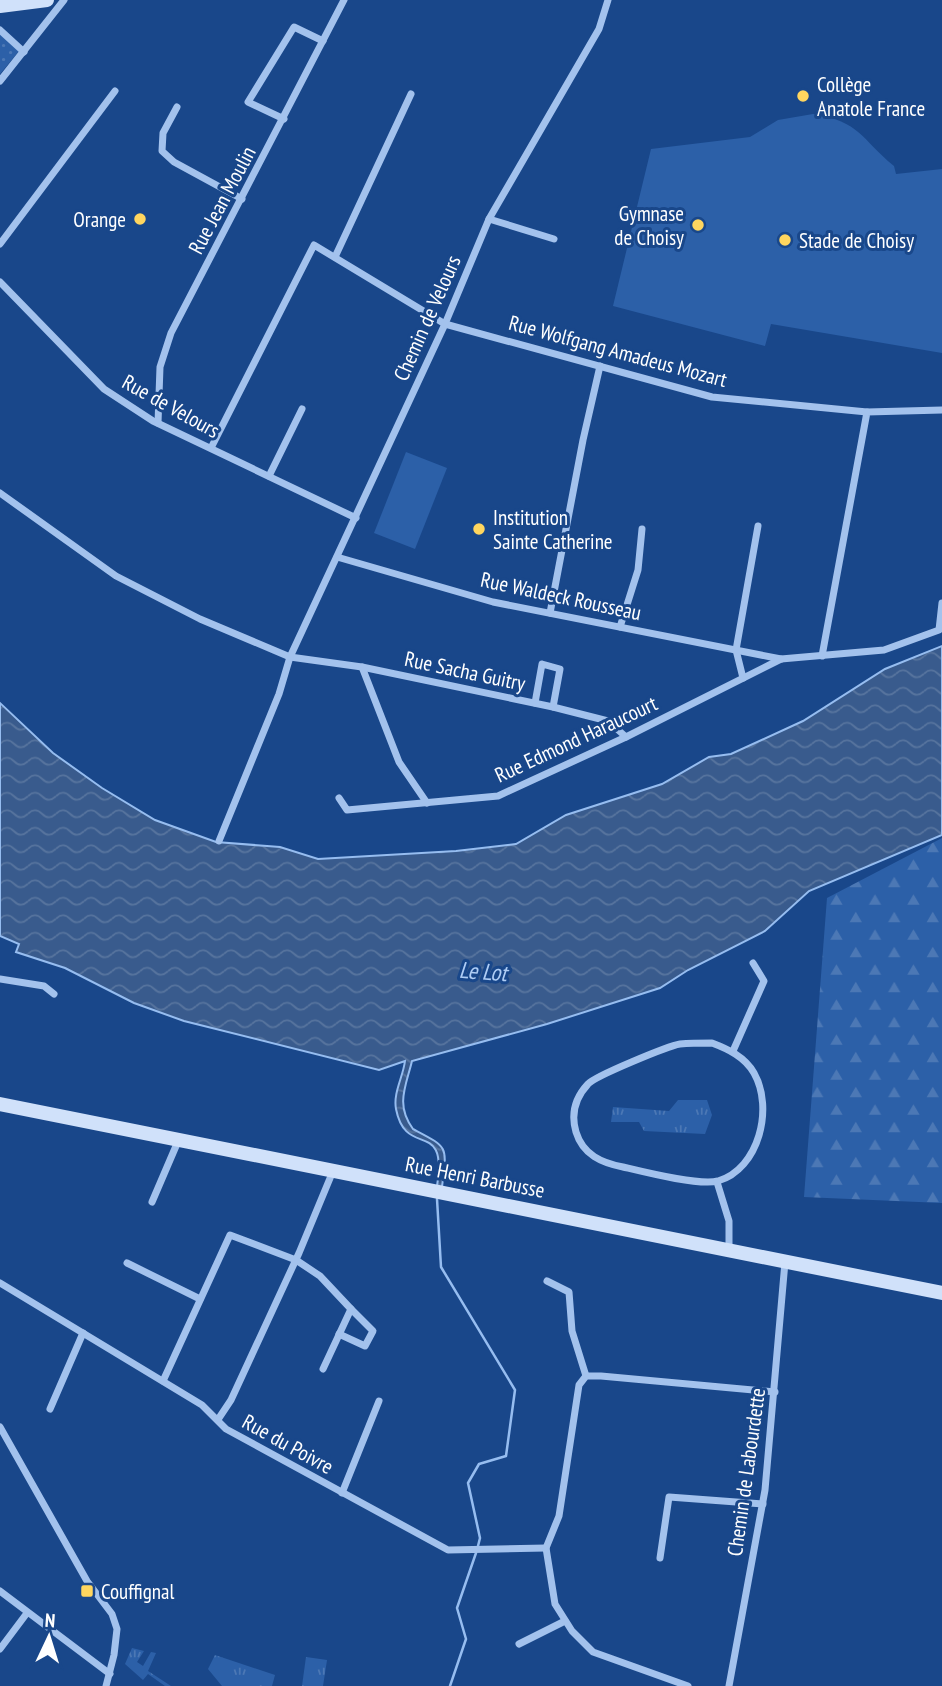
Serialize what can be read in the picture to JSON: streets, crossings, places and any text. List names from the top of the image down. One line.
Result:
{"streets":{"main road":["Rue Henri Barbusse"],"street":["Rue Jean Moulin","Chemin de Velours","Rue Wolfgang Amadeus Mozart","Rue de Velours","Rue Waldeck Rousseau","Rue Sacha Guitry","Rue Edmond Haraucourt","Rue du Poivre","Chemin de Labourdette"]},"crossings":[["Rue Jean Moulin","Rue de Velours"],["Chemin de Velours","Rue Wolfgang Amadeus Mozart"],["Chemin de Velours","Rue de Velours"],["Chemin de Velours","Rue Waldeck Rousseau"],["Chemin de Velours","Rue Sacha Guitry"],["Rue Wolfgang Amadeus Mozart","Rue de Velours"],["Rue Waldeck Rousseau","Rue Edmond Haraucourt"],["Rue Sacha Guitry","Rue Edmond Haraucourt"],["Rue Henri Barbusse","Chemin de Labourdette"]],"water":["Le Lot"],"places":{"other":["Collège Anatole France","Orange","Gymnase de Choisy","Stade de Choisy","Institution Sainte Catherine"],"transit":["Couffignal"]},"north":"top"}
